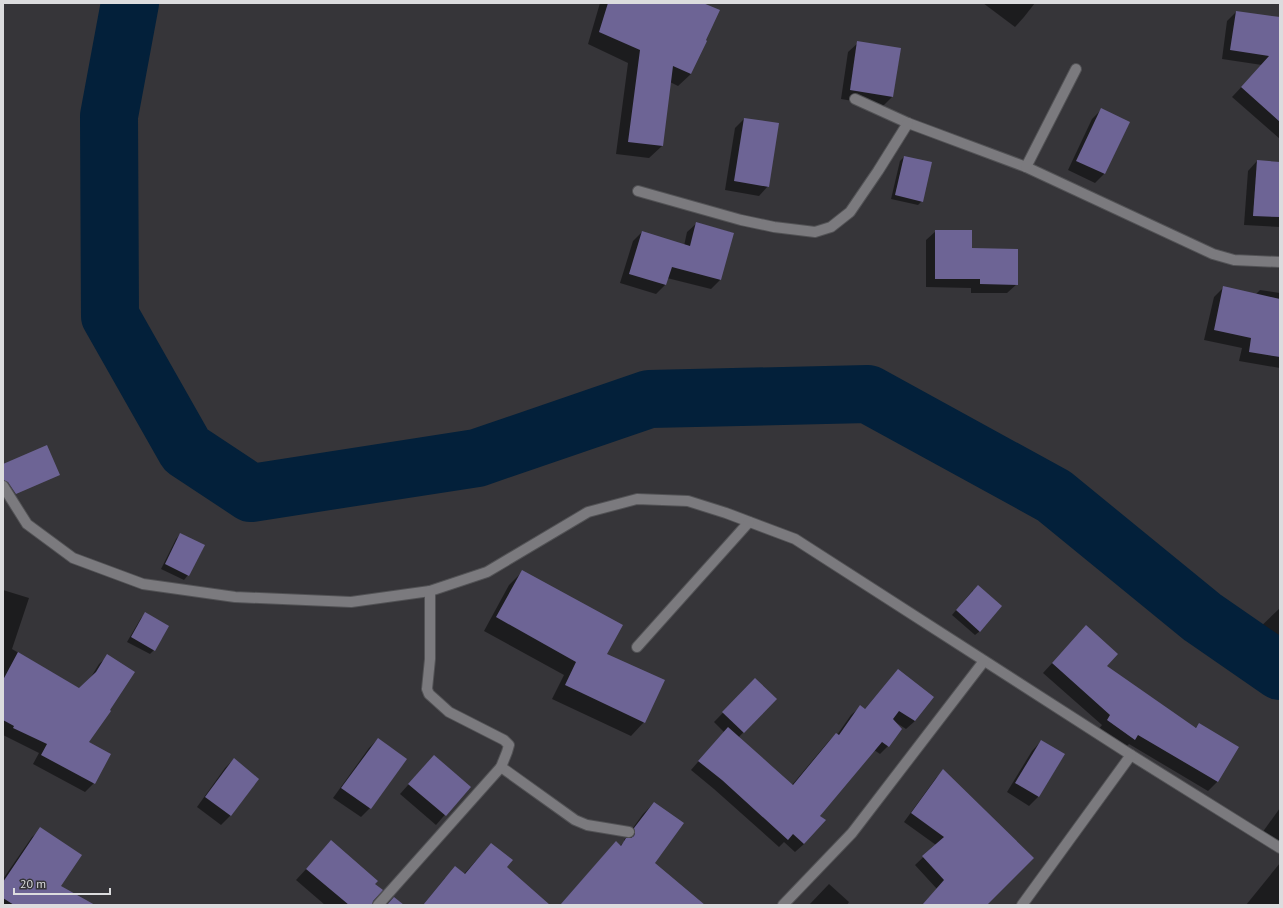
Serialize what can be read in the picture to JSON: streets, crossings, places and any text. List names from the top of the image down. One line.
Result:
{"scale_bar":"20 m"}
